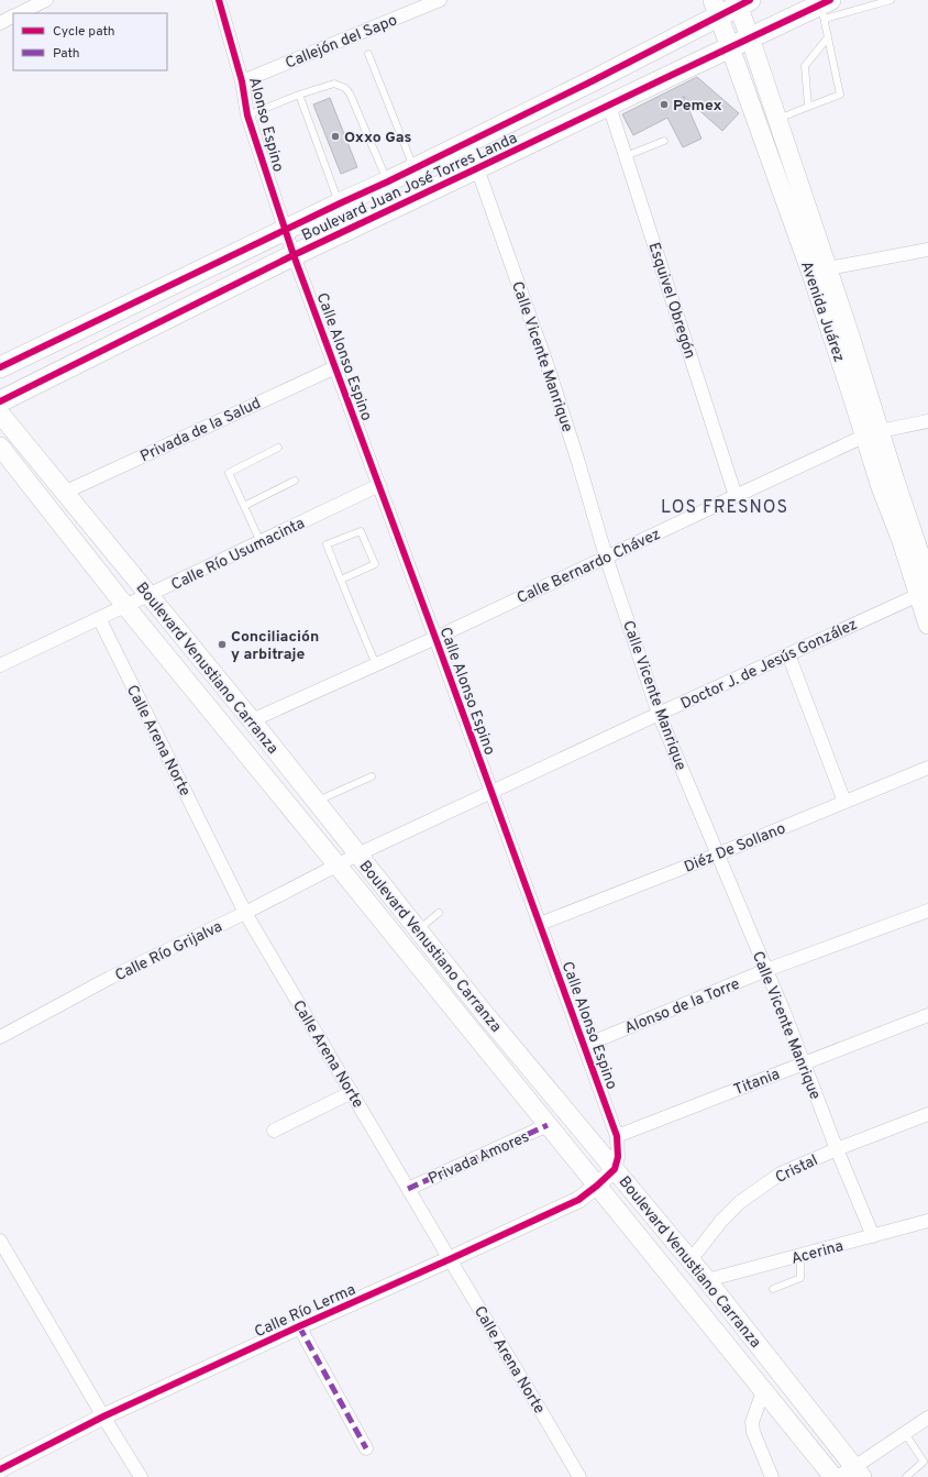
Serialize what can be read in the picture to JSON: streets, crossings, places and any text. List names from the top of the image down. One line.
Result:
{"streets":{"main road":["Boulevard Juan José Torres Landa","Avenida Juárez","Boulevard Venustiano Carranza"],"street":["Callejón del Sapo","Alonso Espino","Esquivel Obregón","Calle Alonso Espino","Calle Vicente Manrique","Privada de la Salud","Calle Río Usumacinta","Calle Bernardo Chávez","Doctor J. de Jesús González","Calle Arena Norte","Diéz De Sollano","Calle Río Grijalva","Alonso de la Torre","Titania","Privada Amores","Cristal","Acerina","Calle Río Lerma"]},"crossings":[["Callejón del Sapo","Alonso Espino"],["Alonso Espino","Boulevard Juan José Torres Landa"],["Alonso Espino","Calle Alonso Espino"],["Boulevard Juan José Torres Landa","Esquivel Obregón"],["Boulevard Juan José Torres Landa","Avenida Juárez"],["Boulevard Juan José Torres Landa","Calle Alonso Espino"],["Boulevard Juan José Torres Landa","Calle Vicente Manrique"],["Esquivel Obregón","Calle Bernardo Chávez"],["Avenida Juárez","Calle Bernardo Chávez"],["Avenida Juárez","Doctor J. de Jesús González"],["Calle Alonso Espino","Privada de la Salud"],["Calle Alonso Espino","Calle Río Usumacinta"],["Calle Alonso Espino","Calle Bernardo Chávez"],["Calle Alonso Espino","Doctor J. de Jesús González"],["Calle Alonso Espino","Diéz De Sollano"],["Calle Alonso Espino","Alonso de la Torre"],["Calle Alonso Espino","Titania"],["Calle Vicente Manrique","Calle Bernardo Chávez"],["Calle Vicente Manrique","Doctor J. de Jesús González"],["Calle Vicente Manrique","Diéz De Sollano"],["Calle Vicente Manrique","Alonso de la Torre"],["Calle Vicente Manrique","Titania"],["Calle Vicente Manrique","Cristal"],["Calle Vicente Manrique","Acerina"],["Privada de la Salud","Boulevard Venustiano Carranza"],["Calle Río Usumacinta","Boulevard Venustiano Carranza"],["Calle Río Usumacinta","Calle Arena Norte"],["Calle Bernardo Chávez","Boulevard Venustiano Carranza"],["Doctor J. de Jesús González","Boulevard Venustiano Carranza"],["Doctor J. de Jesús González","Calle Río Grijalva"],["Boulevard Venustiano Carranza","Calle Río Grijalva"],["Boulevard Venustiano Carranza","Privada Amores"],["Boulevard Venustiano Carranza","Cristal"],["Boulevard Venustiano Carranza","Acerina"],["Boulevard Venustiano Carranza","Calle Río Lerma"],["Calle Arena Norte","Calle Río Grijalva"],["Calle Arena Norte","Privada Amores"],["Calle Arena Norte","Calle Río Lerma"]],"districts":["LOS FRESNOS"],"places":["Pemex","Oxxo Gas","Conciliación y arbitraje"],"legend":["Cycle path","Path"]}
